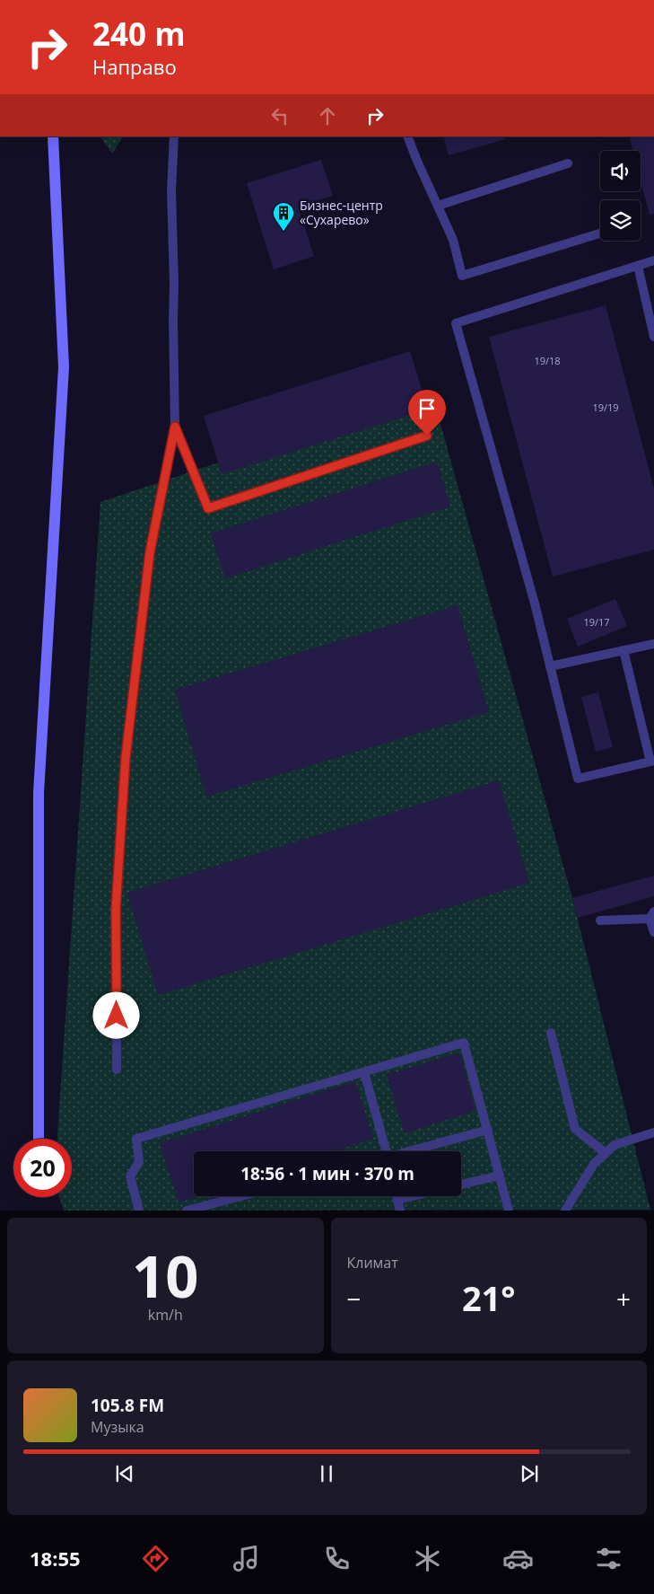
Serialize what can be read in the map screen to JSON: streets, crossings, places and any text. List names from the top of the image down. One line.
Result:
{"places":{"building":["Бизнес-центр «Сухарево»"]},"house_numbers":["19/18","19/19","19/17"],"page":{"turn":["240 m","Направо"],"limit":"20","trip":"18:56 · 1 мин · 370 m","tile":[["10","km/h"],"Климат"],"heat":["−","21°","+"],"song":["105.8 FM","Музыка"],"tabs":"18:55"}}
